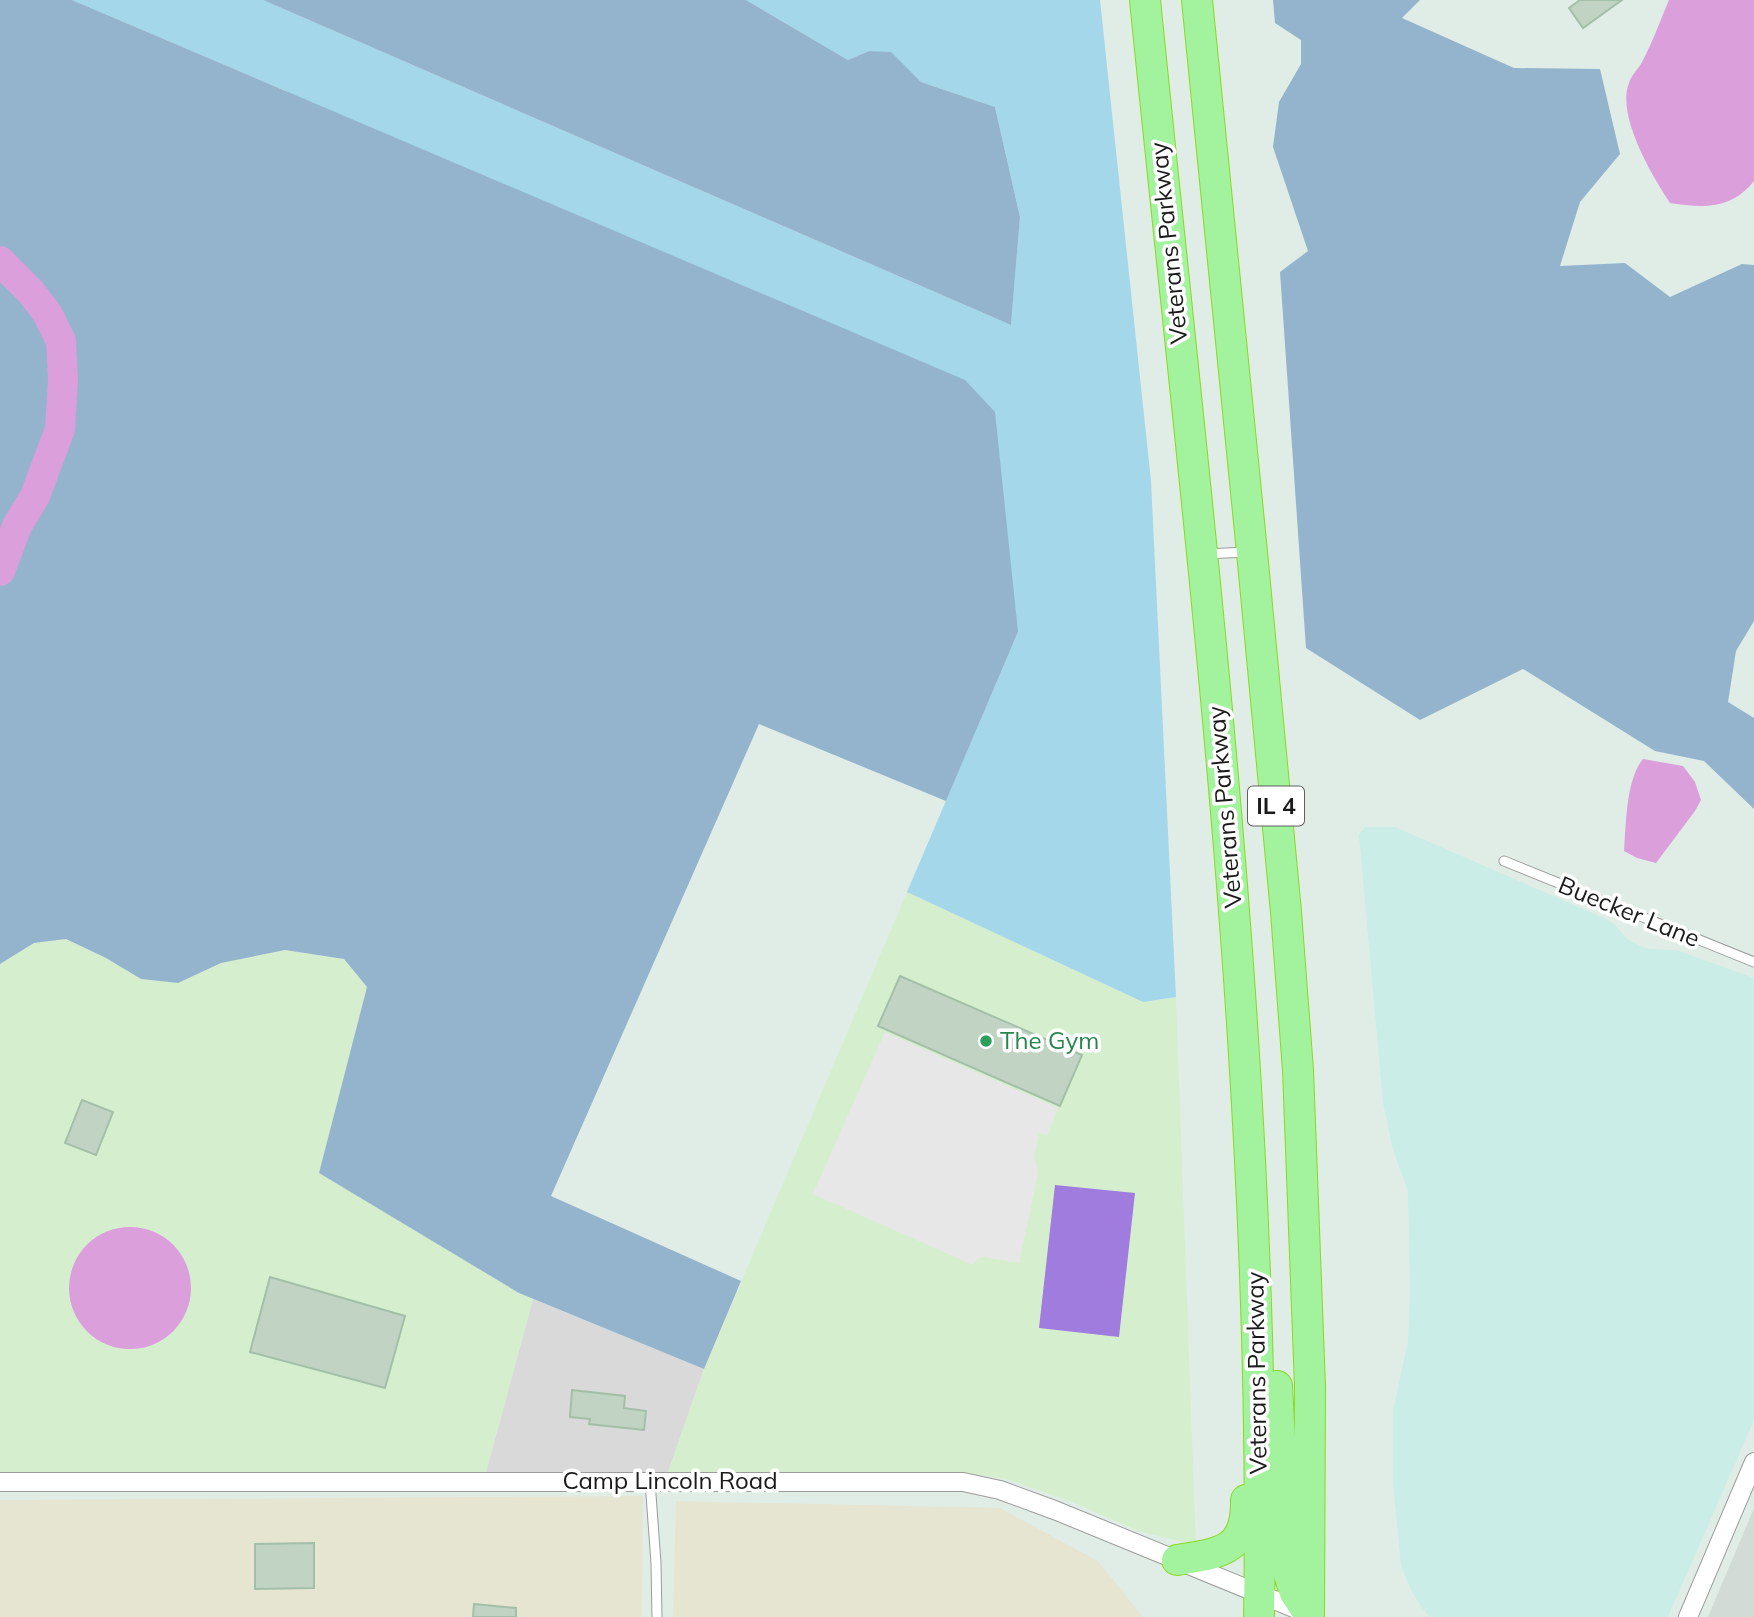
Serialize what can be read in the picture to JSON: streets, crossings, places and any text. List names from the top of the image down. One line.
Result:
{"streets":{"highway":["Veterans Parkway","IL 4"],"street":["Camp Lincoln Road"],"lane":["Buecker Lane"]},"crossings":[["Veterans Parkway","Camp Lincoln Road"]],"places":["The Gym"]}
